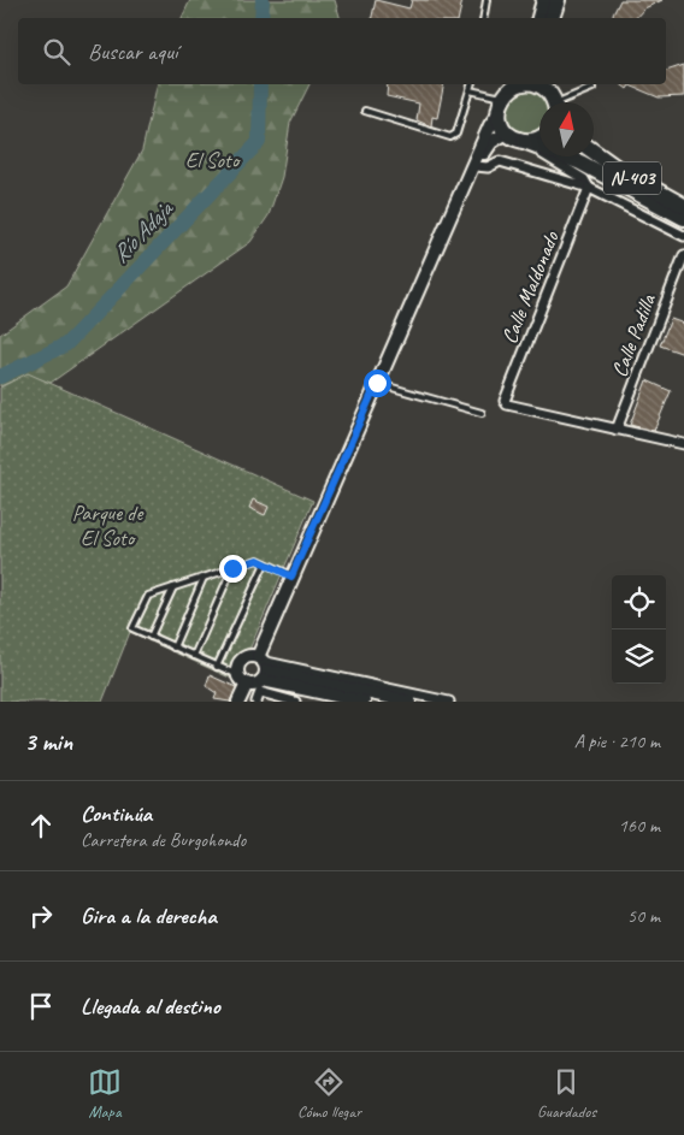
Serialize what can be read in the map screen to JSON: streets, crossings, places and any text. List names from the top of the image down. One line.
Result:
{"streets":{"highway":["N-403"],"street":["Calle Maldonado","Calle Padilla"]},"crossings":[["Calle Maldonado","Calle Padilla"]],"water":["Río Adaja"],"parks":["El Soto","Parque de El Soto"],"north":"top","page":{"search":"Buscar aquí","heading":["3 min","A pie · 210 m"],"list":[["Continúa","Carretera de Burgohondo","160 m"],["Gira a la derecha","50 m"],"Llegada al destino"],"nav":["Mapa","Cómo llegar","Guardados"]}}
